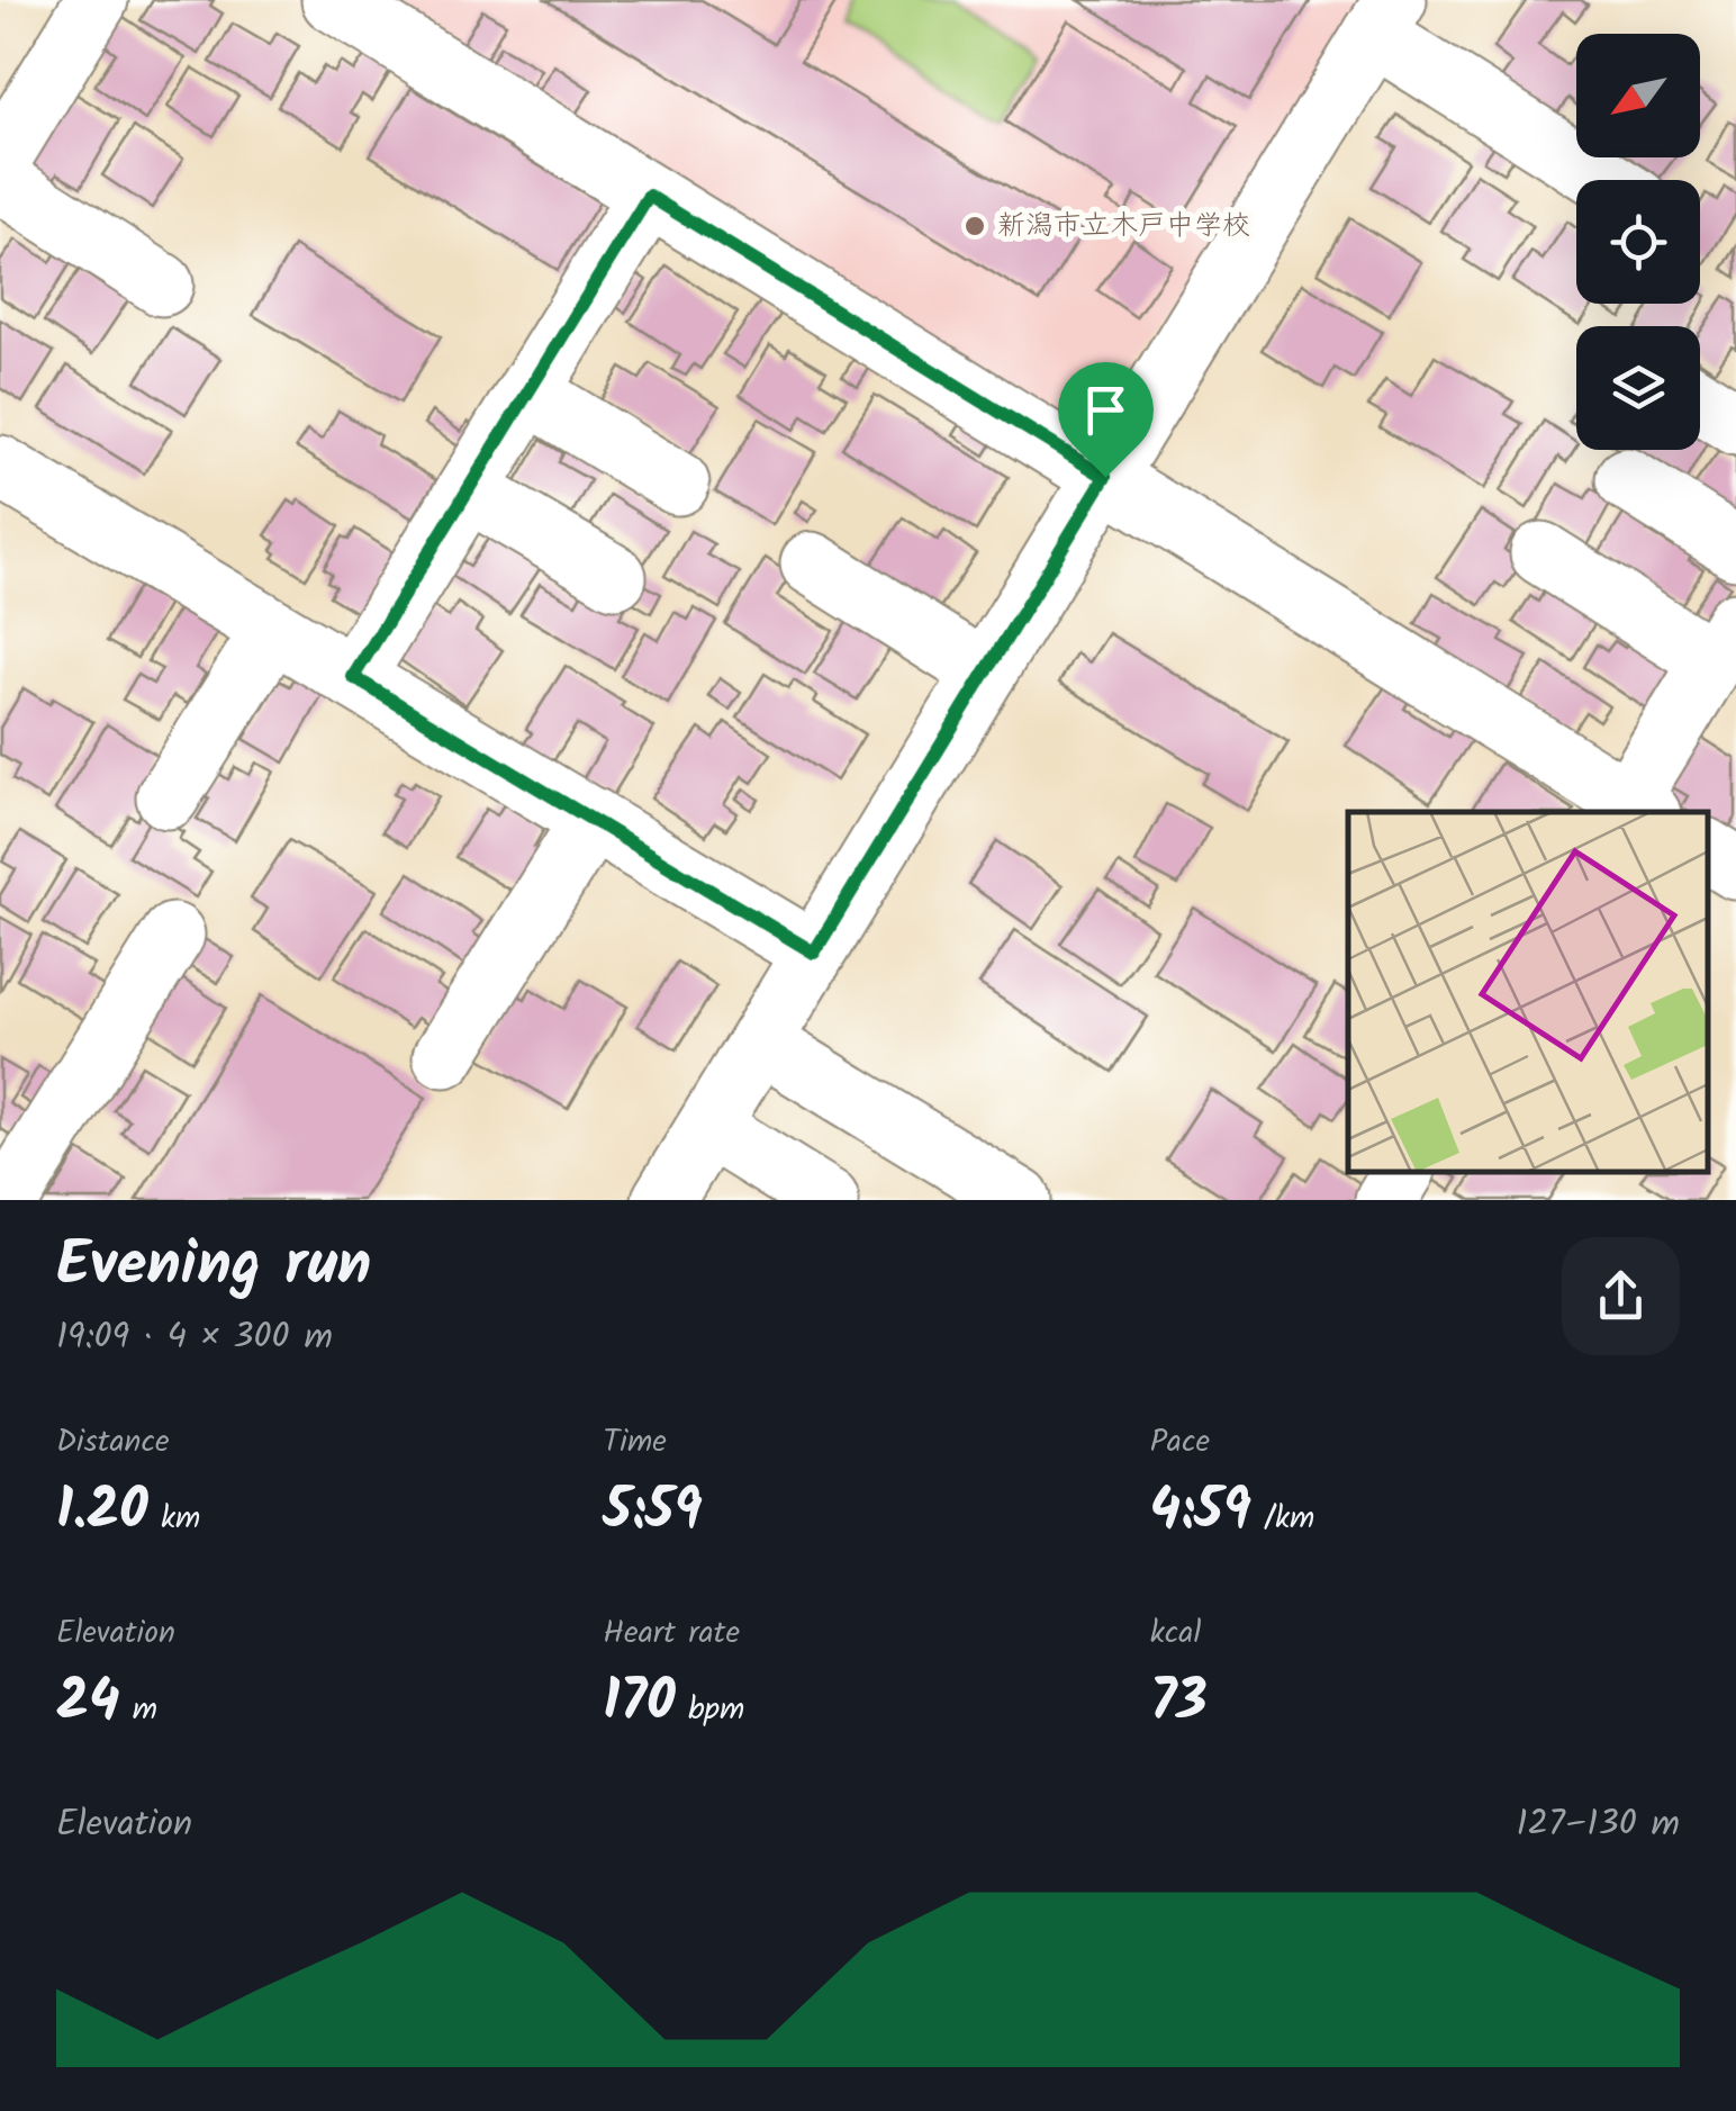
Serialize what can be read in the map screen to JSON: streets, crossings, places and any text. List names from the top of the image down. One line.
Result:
{"places":["新潟市立木戸中学校"],"north":"bottom left","page":{"heading":["Evening run","19:09 · 4 × 300 m"],"stats":[["Distance","1.20 km"],["Time","5:59"],["Pace","4:59 /km"],["Elevation","24 m"],["Heart rate","170 bpm"],["kcal","73"]],"chart":["Elevation","127–130 m"]}}
